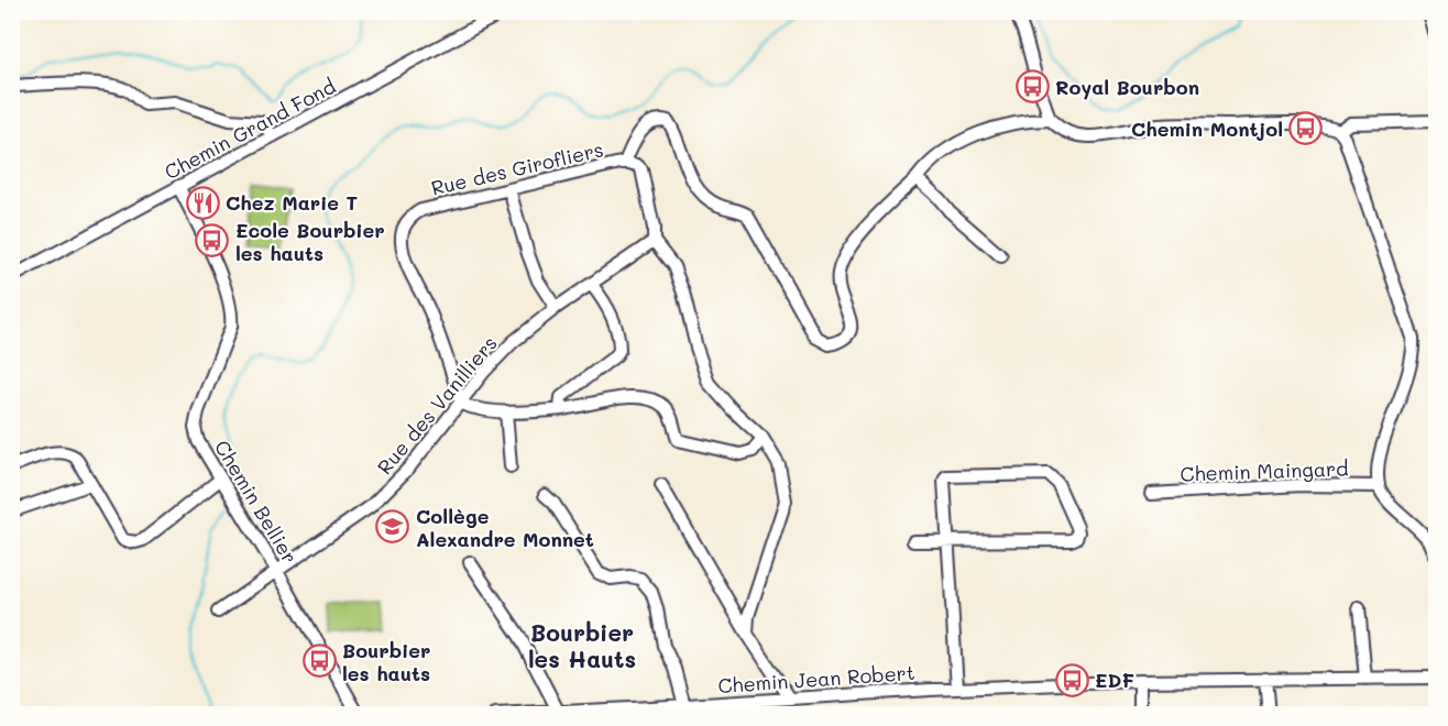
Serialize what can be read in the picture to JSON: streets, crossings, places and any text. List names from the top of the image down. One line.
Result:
{"streets":{"street":["Chemin Grand Fond","Rue des Girofliers","Rue des Vanilliers","Chemin Maingard","Chemin Bellier","Chemin Jean Robert"]},"crossings":[["Chemin Grand Fond","Chemin Bellier"],["Rue des Girofliers","Rue des Vanilliers"],["Rue des Vanilliers","Chemin Bellier"]],"districts":["Bourbier les Hauts"],"places":{"bus stop":["Royal Bourbon","Chemin Montjol","Ecole Bourbier les hauts","Bourbier les hauts","EDF"],"restaurant":["Chez Marie T"],"school or university":["Collège Alexandre Monnet"]}}
